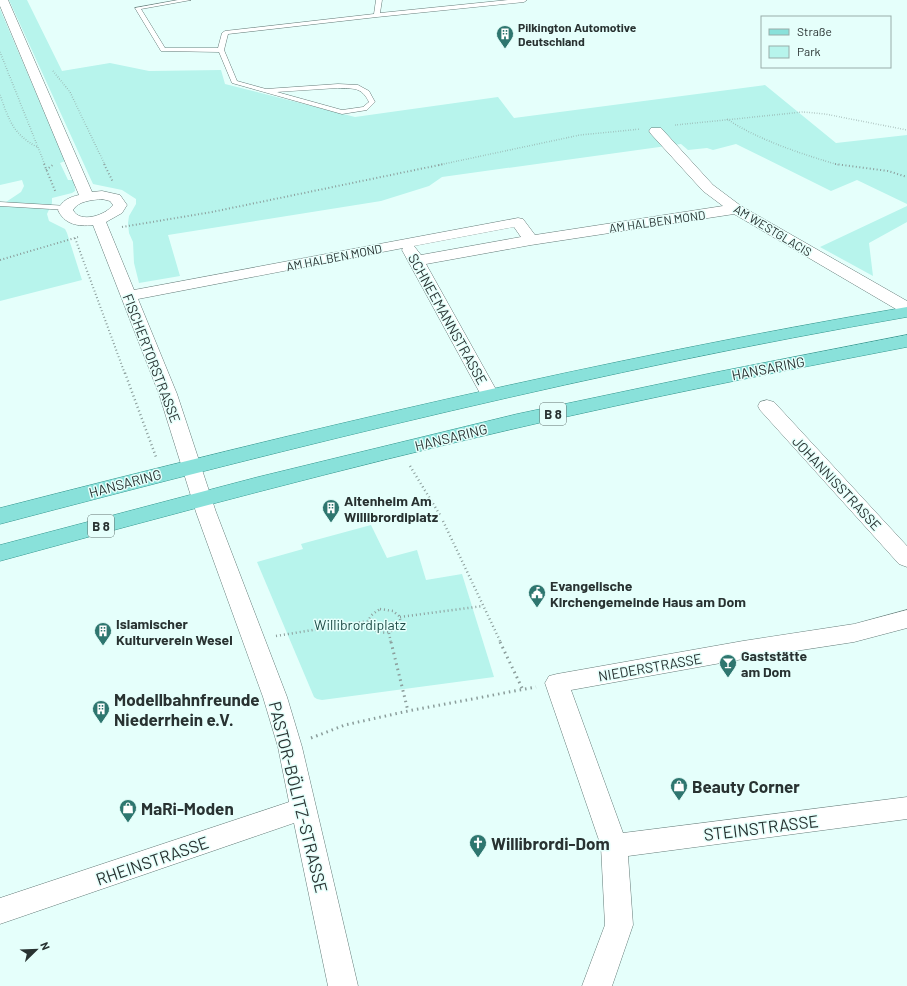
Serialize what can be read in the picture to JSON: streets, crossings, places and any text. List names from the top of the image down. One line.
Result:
{"streets":{"main road":["HANSARING","B 8"],"street":["AM HALBEN MOND","AM WESTGLACIS","SCHNEEMANNSTRASSE","FISCHERTORSTRASSE","JOHANNISSTRASSE","NIEDERSTRASSE","PASTOR-BÖLITZ-STRASSE","STEINSTRASSE","RHEINSTRASSE"]},"crossings":[["AM HALBEN MOND","AM WESTGLACIS"],["AM HALBEN MOND","SCHNEEMANNSTRASSE"],["AM HALBEN MOND","FISCHERTORSTRASSE"],["SCHNEEMANNSTRASSE","HANSARING"],["FISCHERTORSTRASSE","HANSARING"],["FISCHERTORSTRASSE","PASTOR-BÖLITZ-STRASSE"],["HANSARING","PASTOR-BÖLITZ-STRASSE"],["PASTOR-BÖLITZ-STRASSE","RHEINSTRASSE"]],"parks":["Willibrordiplatz"],"places":{"building":["Pilkington Automotive Deutschland","Altenheim Am Willibrordiplatz","Islamischer Kulturverein Wesel","Modellbahnfreunde Niederrhein e.V."],"public building":["Evangelische Kirchengemeinde Haus am Dom"],"bar":["Gaststätte am Dom"],"shop":["Beauty Corner","MaRi-Moden"],"church":["Willibrordi-Dom"]},"legend":["Straße","Park"],"north":"top right"}
